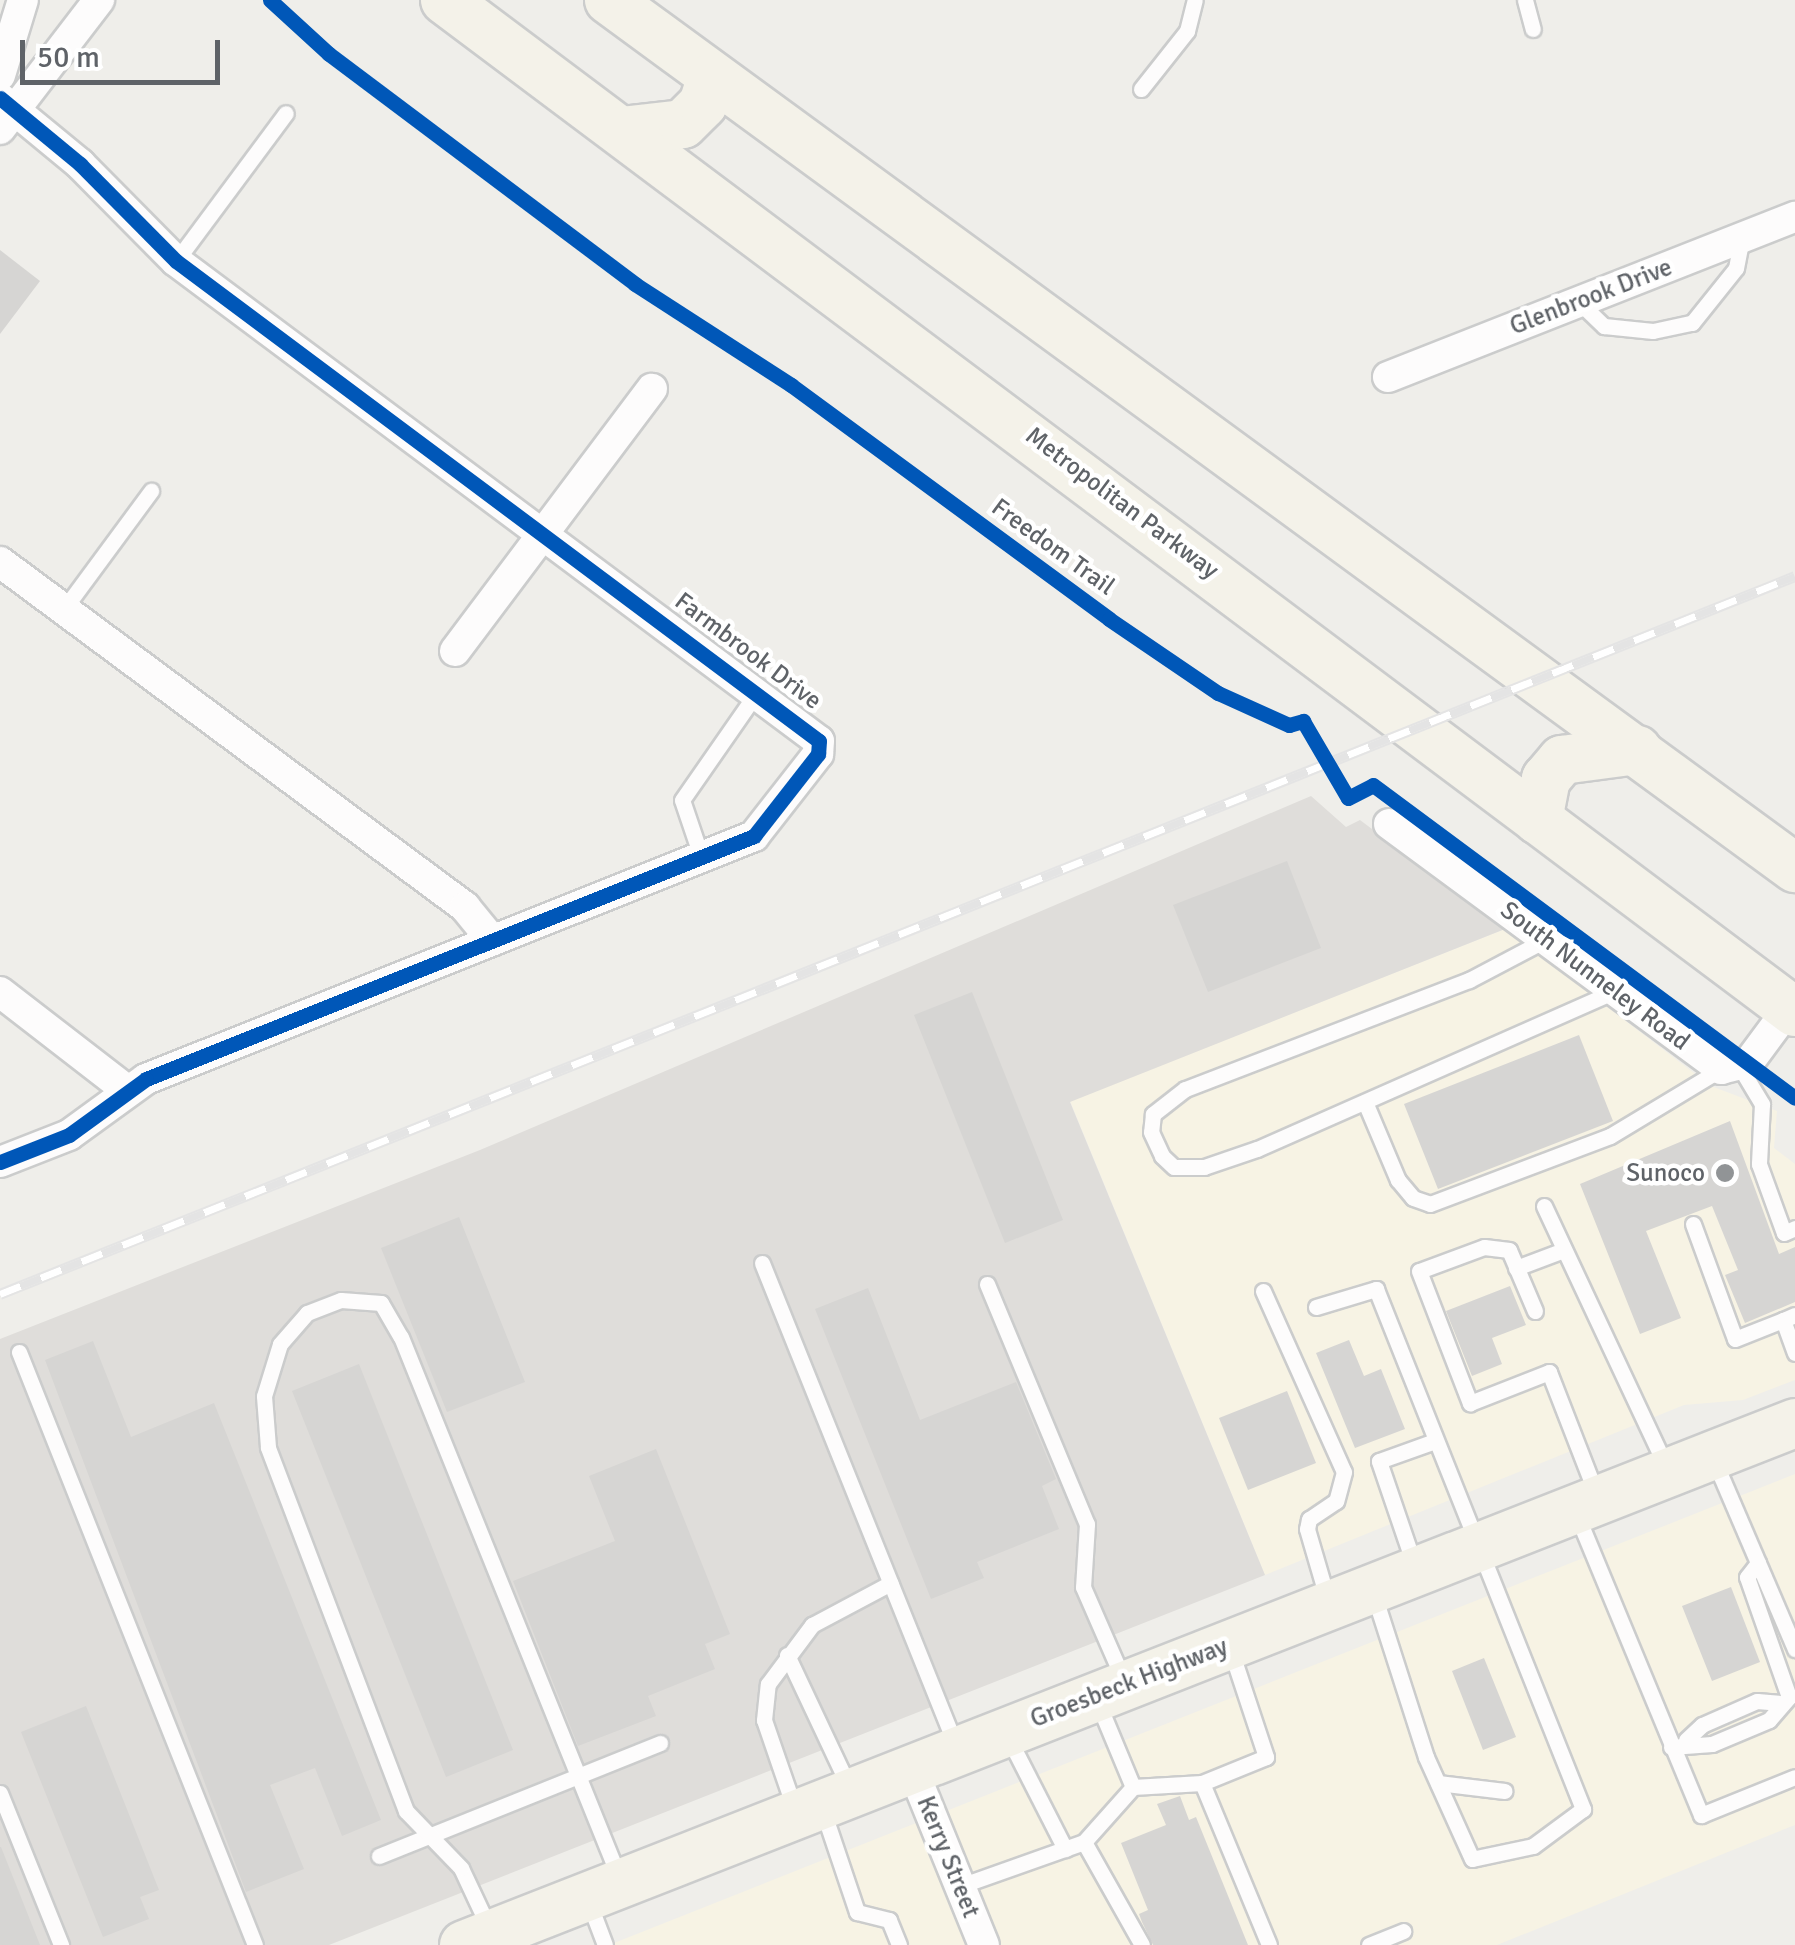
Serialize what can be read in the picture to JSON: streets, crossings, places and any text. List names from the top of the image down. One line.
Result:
{"streets":{"main road":["Metropolitan Parkway","Groesbeck Highway"],"street":["Glenbrook Drive","Farmbrook Drive","South Nunneley Road","Kerry Street"],"cycle path":["Freedom Trail"]},"crossings":[["Groesbeck Highway","Kerry Street"]],"places":["Sunoco"],"scale_bar":"50 m"}
